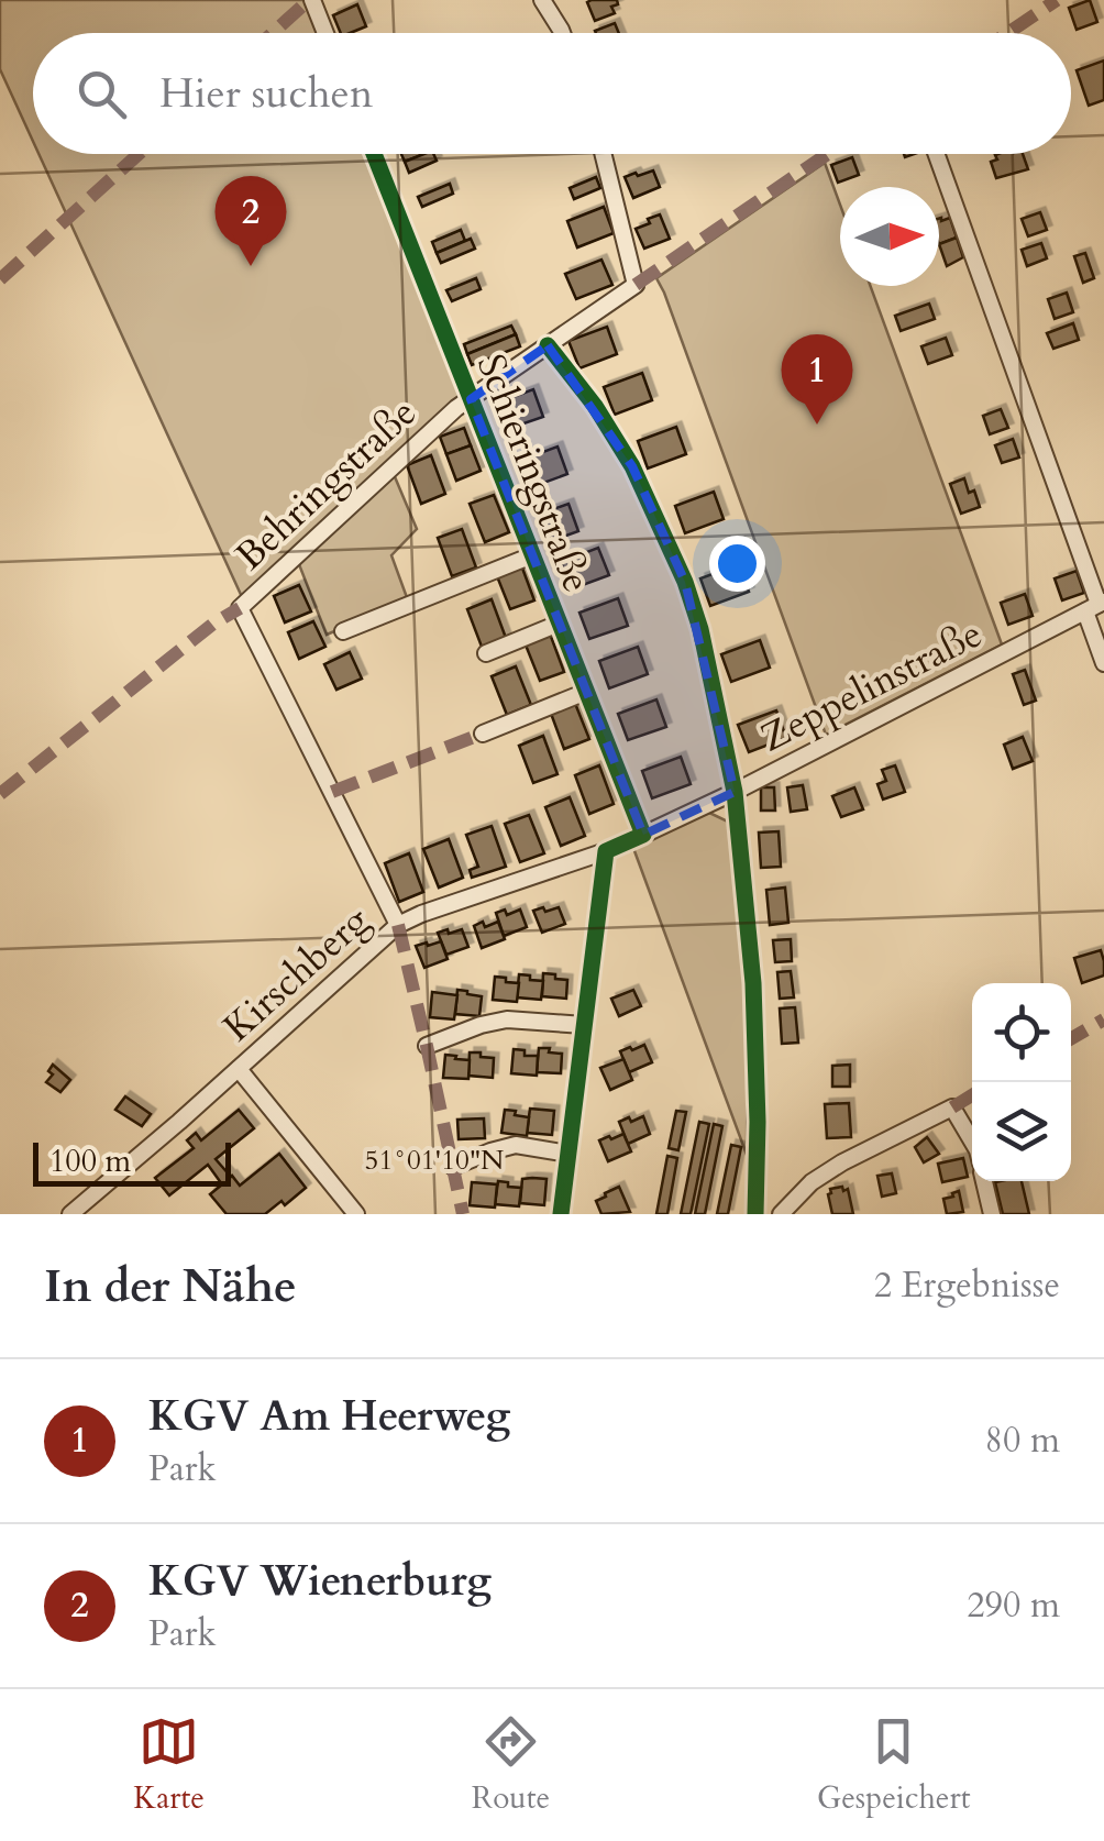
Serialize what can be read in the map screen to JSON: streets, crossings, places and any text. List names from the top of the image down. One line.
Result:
{"streets":{"street":["Schieringstraße","Behringstraße","Zeppelinstraße","Kirschberg"]},"crossings":[["Schieringstraße","Behringstraße"],["Schieringstraße","Zeppelinstraße"],["Behringstraße","Kirschberg"],["Zeppelinstraße","Kirschberg"]],"scale_bar":"100 m","north":"right","page":{"search":"Hier suchen","pins":["2","1"],"scale":"100 m","heading":["In der Nähe","2 Ergebnisse"],"list":[{"mark":"1","name":"KGV Am Heerweg","note":"Park","value":"80 m"},{"mark":"2","name":"KGV Wienerburg","note":"Park","value":"290 m"}],"nav":["Karte","Route","Gespeichert"]},"coordinates":["51°01'10\"N"]}
